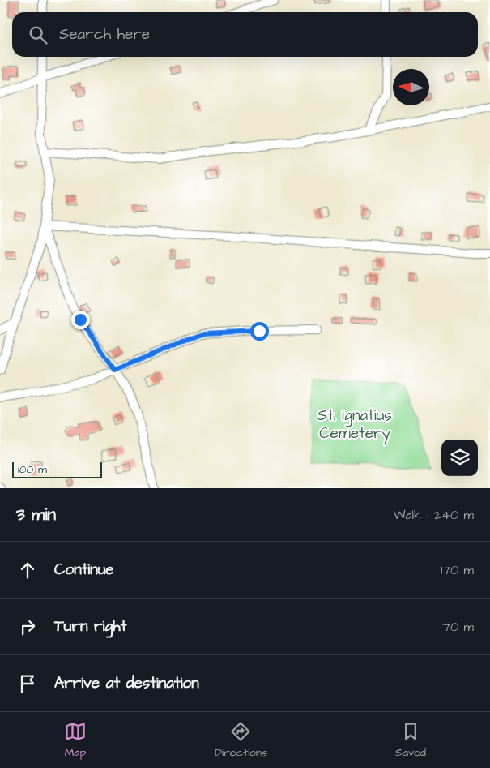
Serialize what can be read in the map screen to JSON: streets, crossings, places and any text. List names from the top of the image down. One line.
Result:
{"parks":["St. Ignatius Cemetery"],"scale_bar":"100 m","north":"left","page":{"search":"Search here","scale":"100 m","heading":["3 min","Walk · 240 m"],"list":[["Continue","170 m"],["Turn right","70 m"],"Arrive at destination"],"nav":["Map","Directions","Saved"]}}
